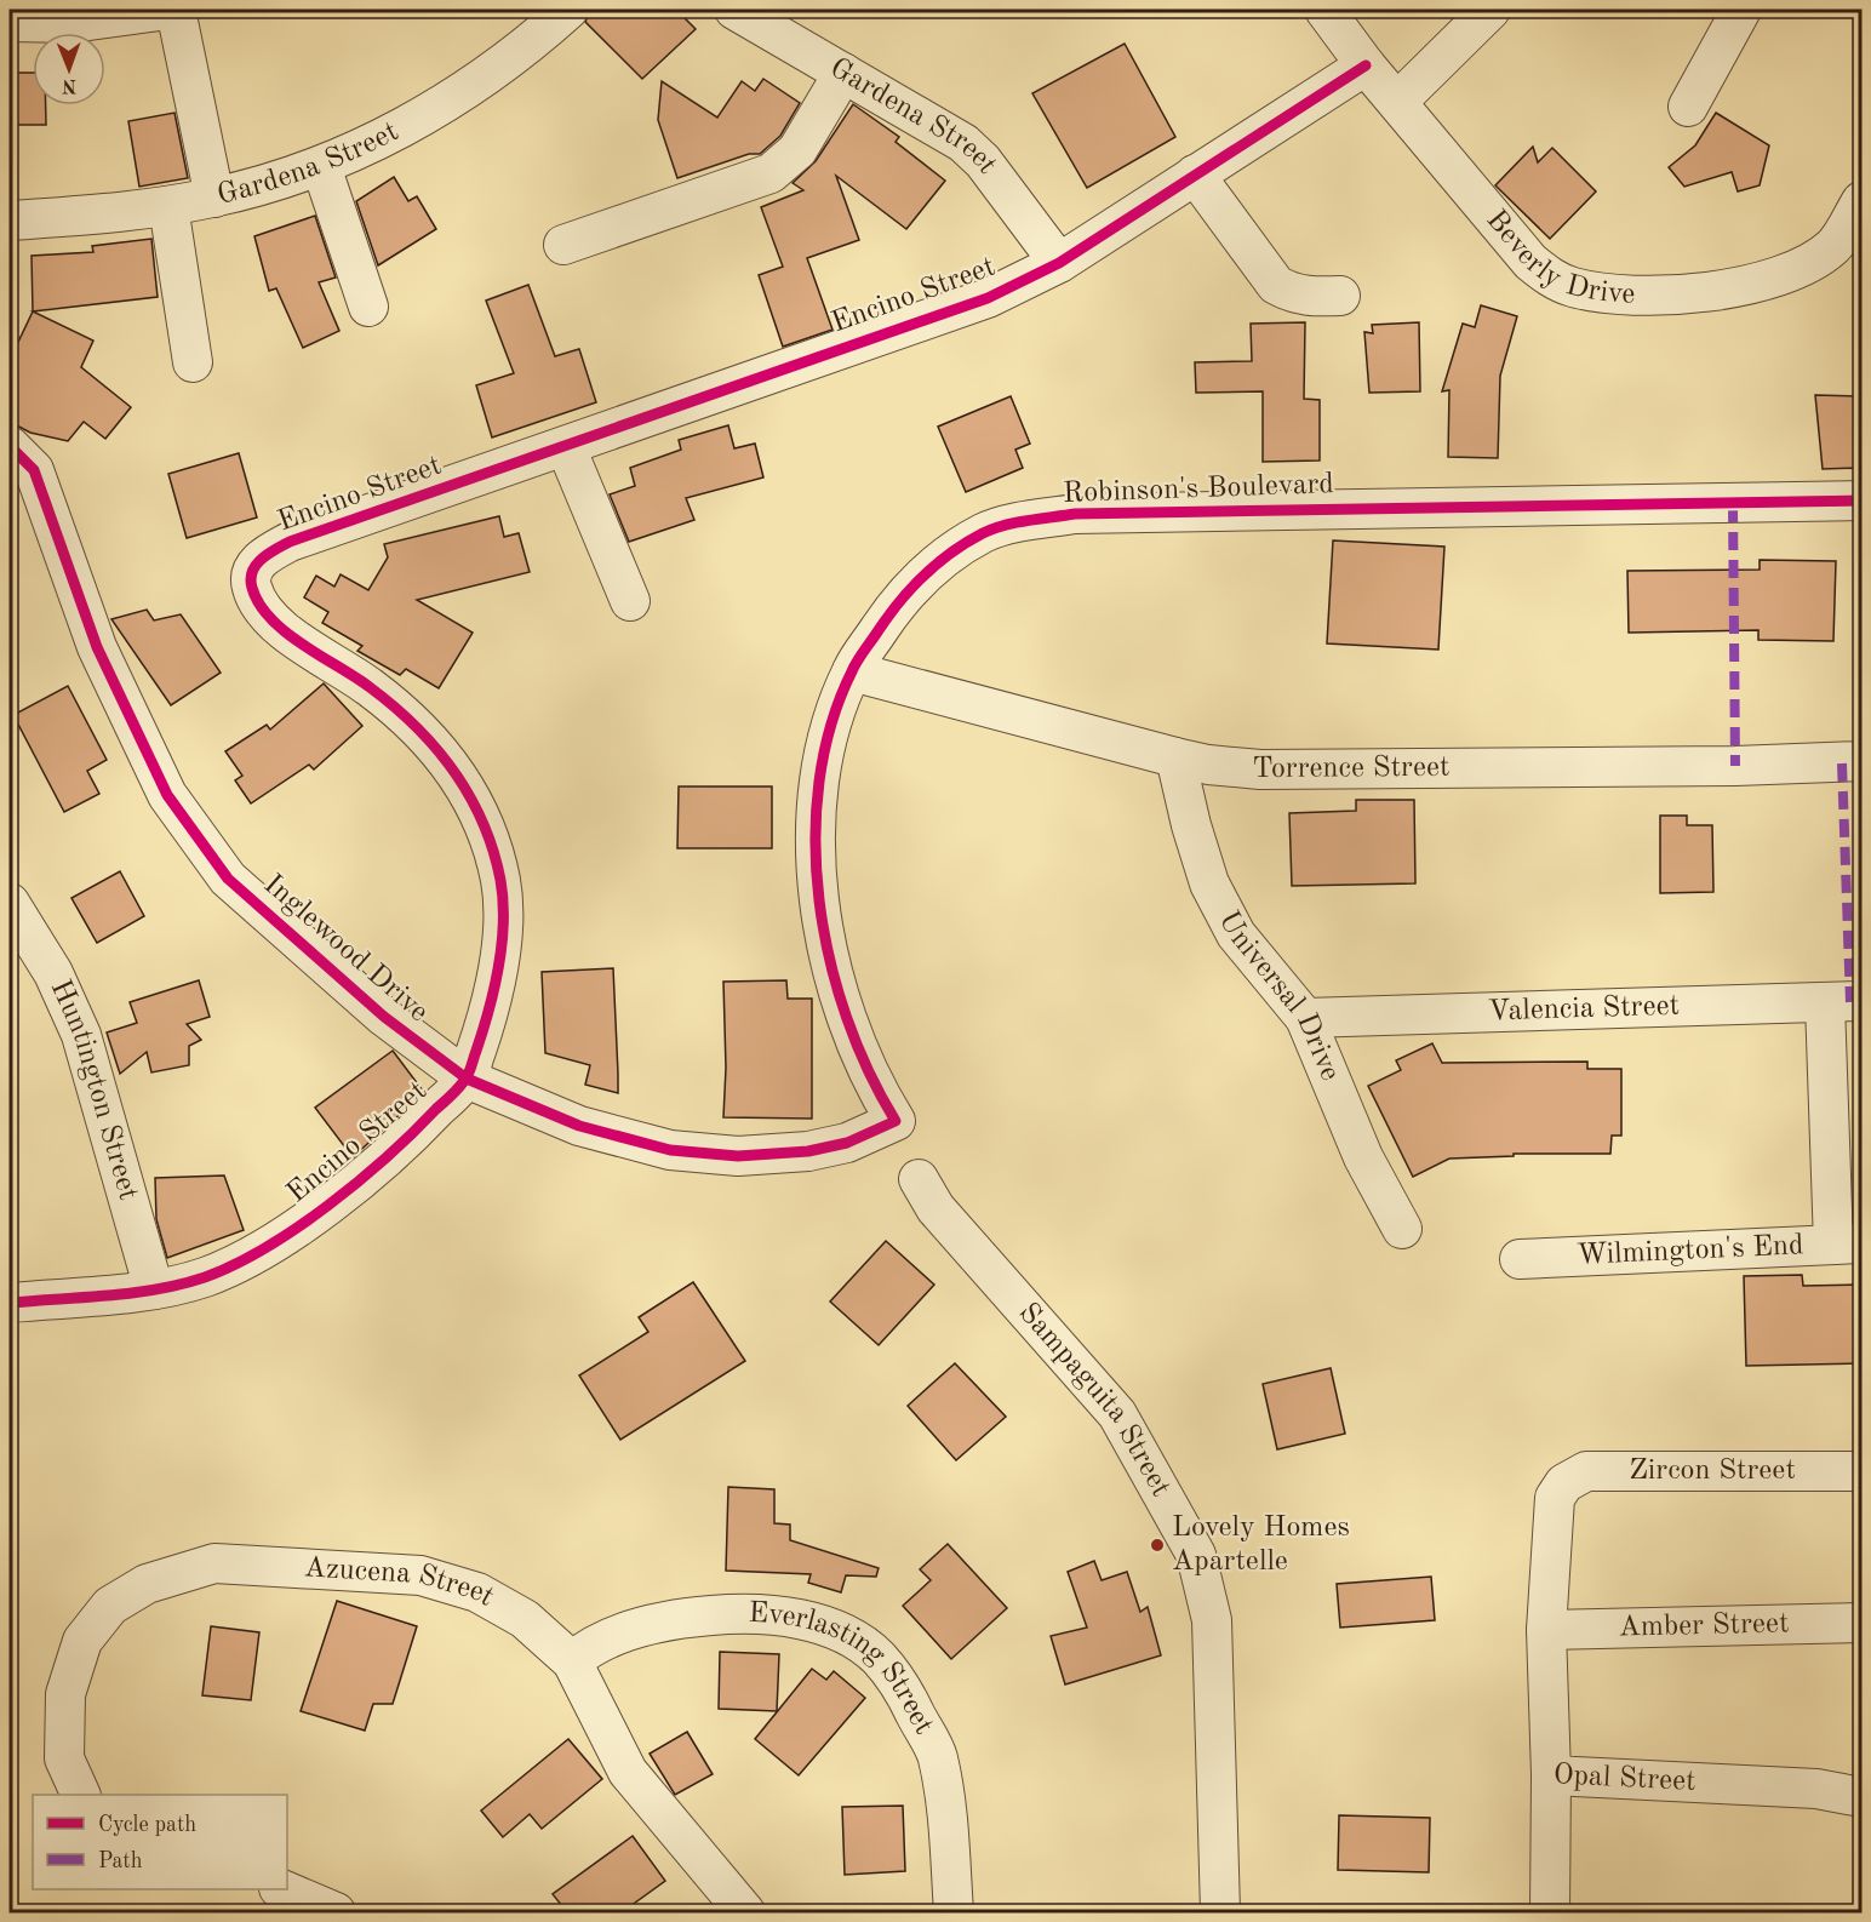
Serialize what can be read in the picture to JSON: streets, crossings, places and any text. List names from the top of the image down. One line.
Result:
{"streets":{"street":["Gardena Street","Beverly Drive","Encino Street","Robinson's Boulevard","Torrence Street","Inglewood Drive","Universal Drive","Valencia Street","Huntington Street","Wilmington's End","Sampaguita Street","Zircon Street","Azucena Street","Amber Street","Everlasting Street","Opal Street"]},"crossings":[["Gardena Street","Encino Street"],["Beverly Drive","Encino Street"],["Encino Street","Inglewood Drive"],["Encino Street","Huntington Street"],["Robinson's Boulevard","Torrence Street"],["Robinson's Boulevard","Inglewood Drive"],["Torrence Street","Universal Drive"],["Universal Drive","Valencia Street"],["Zircon Street","Opal Street"],["Azucena Street","Everlasting Street"],["Amber Street","Opal Street"]],"places":["Lovely Homes Apartelle"],"legend":["Cycle path","Path"],"north":"bottom"}
